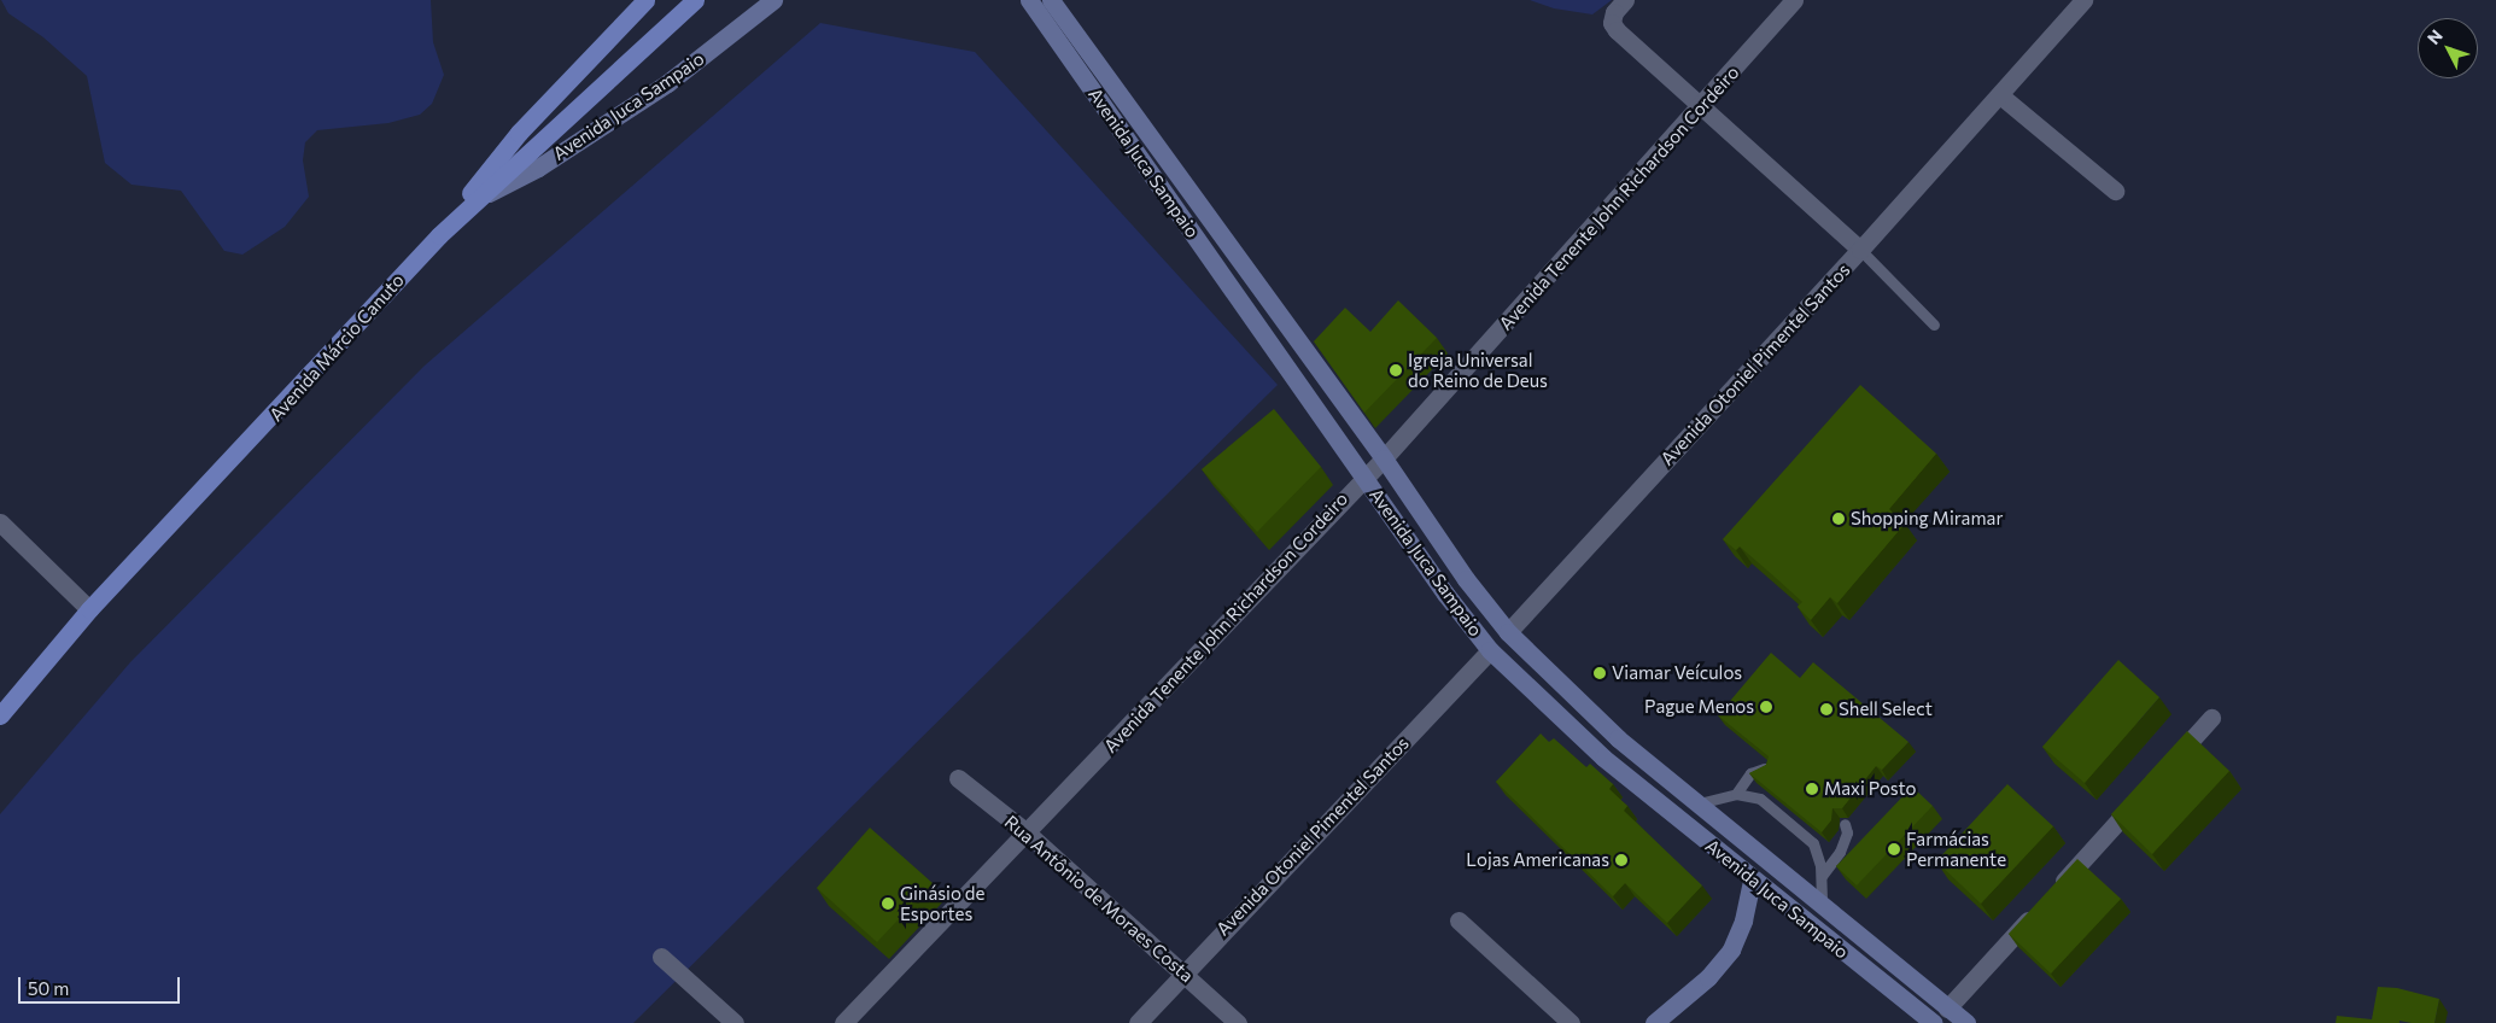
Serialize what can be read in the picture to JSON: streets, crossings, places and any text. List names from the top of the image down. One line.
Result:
{"streets":{"main road":["Avenida Juca Sampaio","Avenida Márcio Canuto"],"street":["Avenida Tenente John Richardson Cordeiro","Avenida Otoniel Pimentel Santos","Rua Antônio de Moraes Costa"]},"crossings":[["Avenida Juca Sampaio","Avenida Tenente John Richardson Cordeiro"],["Avenida Juca Sampaio","Avenida Márcio Canuto"],["Avenida Juca Sampaio","Avenida Otoniel Pimentel Santos"],["Avenida Tenente John Richardson Cordeiro","Rua Antônio de Moraes Costa"],["Avenida Otoniel Pimentel Santos","Rua Antônio de Moraes Costa"]],"places":["Igreja Universal do Reino de Deus","Shopping Miramar","Viamar Veículos","Pague Menos","Shell Select","Maxi Posto","Farmácias Permanente","Lojas Americanas","Ginásio de Esportes"],"scale_bar":"50 m","north":"top left"}
